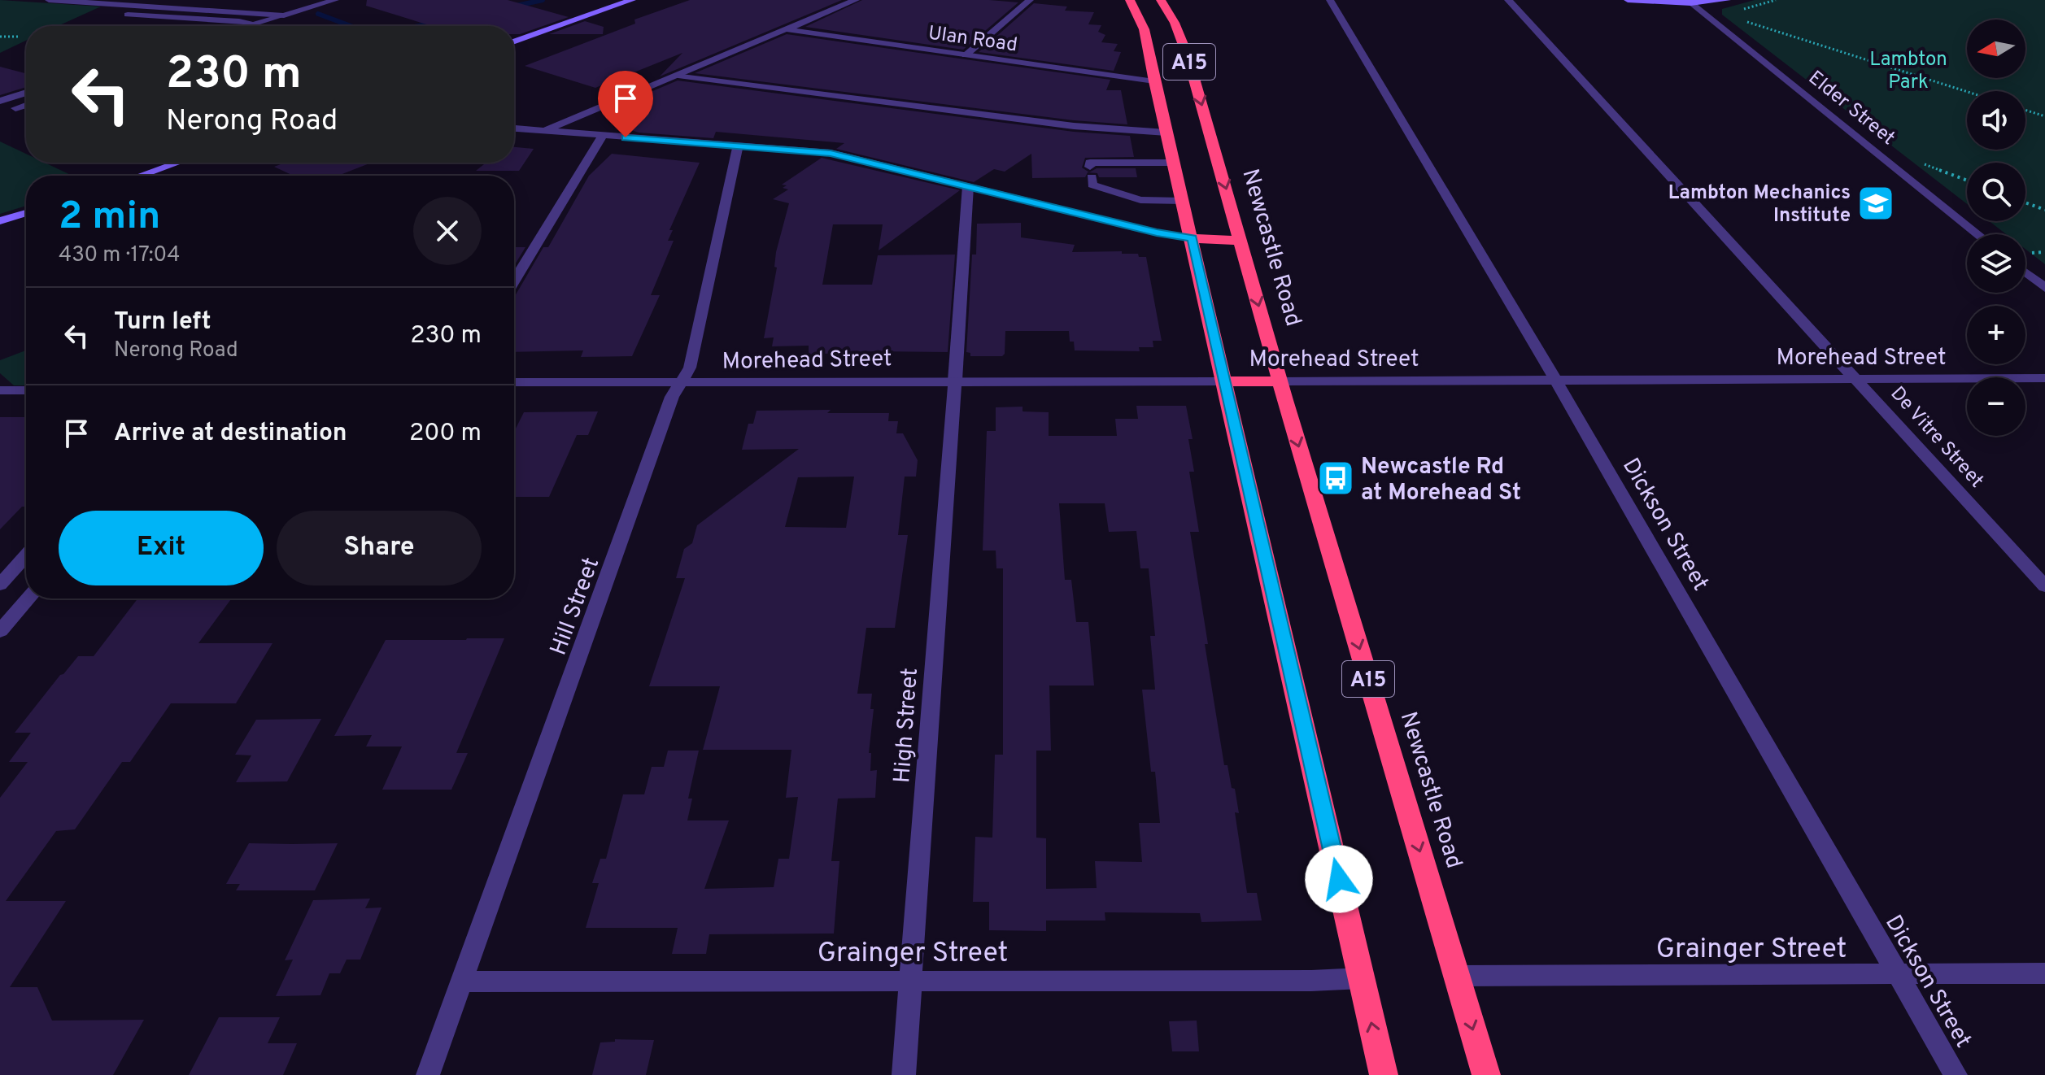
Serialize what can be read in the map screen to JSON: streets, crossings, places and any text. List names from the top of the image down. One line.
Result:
{"streets":{"highway":["A15","Newcastle Road","Morehead Street"],"street":["Ulan Road","Elder Street","De Vitre Street","Dickson Street","Hill Street","High Street","Grainger Street"]},"crossings":[["Ulan Road","A15"],["A15","Morehead Street"],["A15","Grainger Street"],["Newcastle Road","Morehead Street"],["Newcastle Road","Grainger Street"],["Morehead Street","De Vitre Street"],["Morehead Street","Dickson Street"],["Morehead Street","Hill Street"],["Morehead Street","High Street"],["Dickson Street","Grainger Street"],["Hill Street","Grainger Street"],["High Street","Grainger Street"]],"parks":["Lambton Park"],"places":{"school or university":["Lambton Mechanics Institute"],"bus stop":["Newcastle Rd at Morehead St"]},"north":"left","page":{"map_buttons":["+","−"],"turn":["230 m","Nerong Road"],"heading":["2 min","430 m · 17:04"],"list":[{"name":"Turn left","note":"Nerong Road","value":"230 m"},{"name":"Arrive at destination","value":"200 m"}],"buttons":["Exit","Share"]}}
